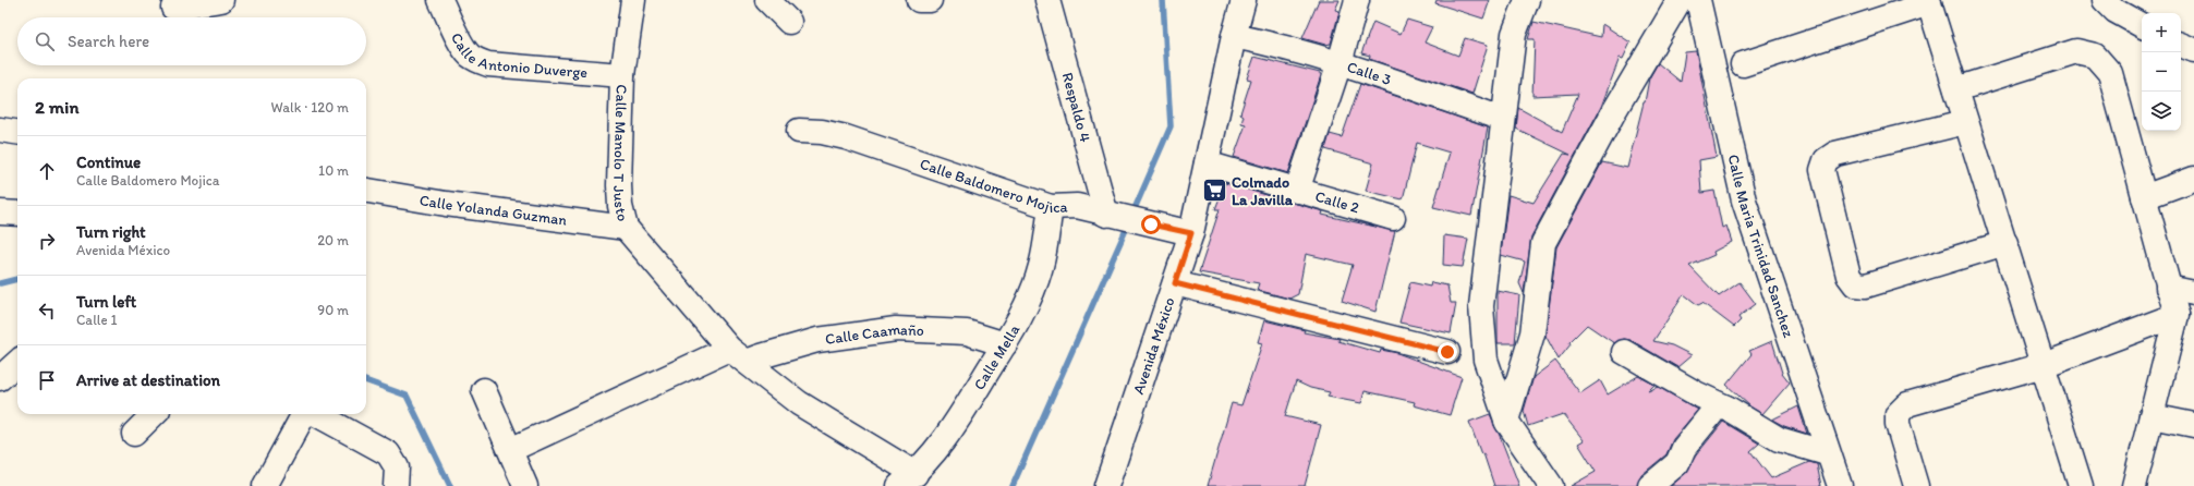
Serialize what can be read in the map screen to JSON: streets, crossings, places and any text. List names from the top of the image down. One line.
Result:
{"streets":{"street":["Calle Antonio Duverge","Calle 3","Respaldo 4","Calle Manolo T Justo","Calle Baldomero Mojica","Calle 2","Calle Yolanda Guzman","Calle Maria Trinidad Sanchez","Calle Caamaño","Avenida México","Calle Mella"]},"crossings":[["Calle Antonio Duverge","Calle Manolo T Justo"],["Calle 3","Avenida México"],["Respaldo 4","Calle Baldomero Mojica"],["Calle Manolo T Justo","Calle Yolanda Guzman"],["Calle Manolo T Justo","Calle Caamaño"],["Calle Manolo T Justo","Calle Mella"],["Calle Baldomero Mojica","Avenida México"],["Calle Baldomero Mojica","Calle Mella"],["Calle 2","Avenida México"],["Calle Caamaño","Calle Mella"]],"places":{"supermarket":["Colmado La Javilla"]},"page":{"map_buttons":["+","−"],"search":"Search here","heading":["2 min","Walk · 120 m"],"list":[["Continue","Calle Baldomero Mojica","10 m"],["Turn right","Avenida México","20 m"],["Turn left","Calle 1","90 m"],"Arrive at destination"]}}
